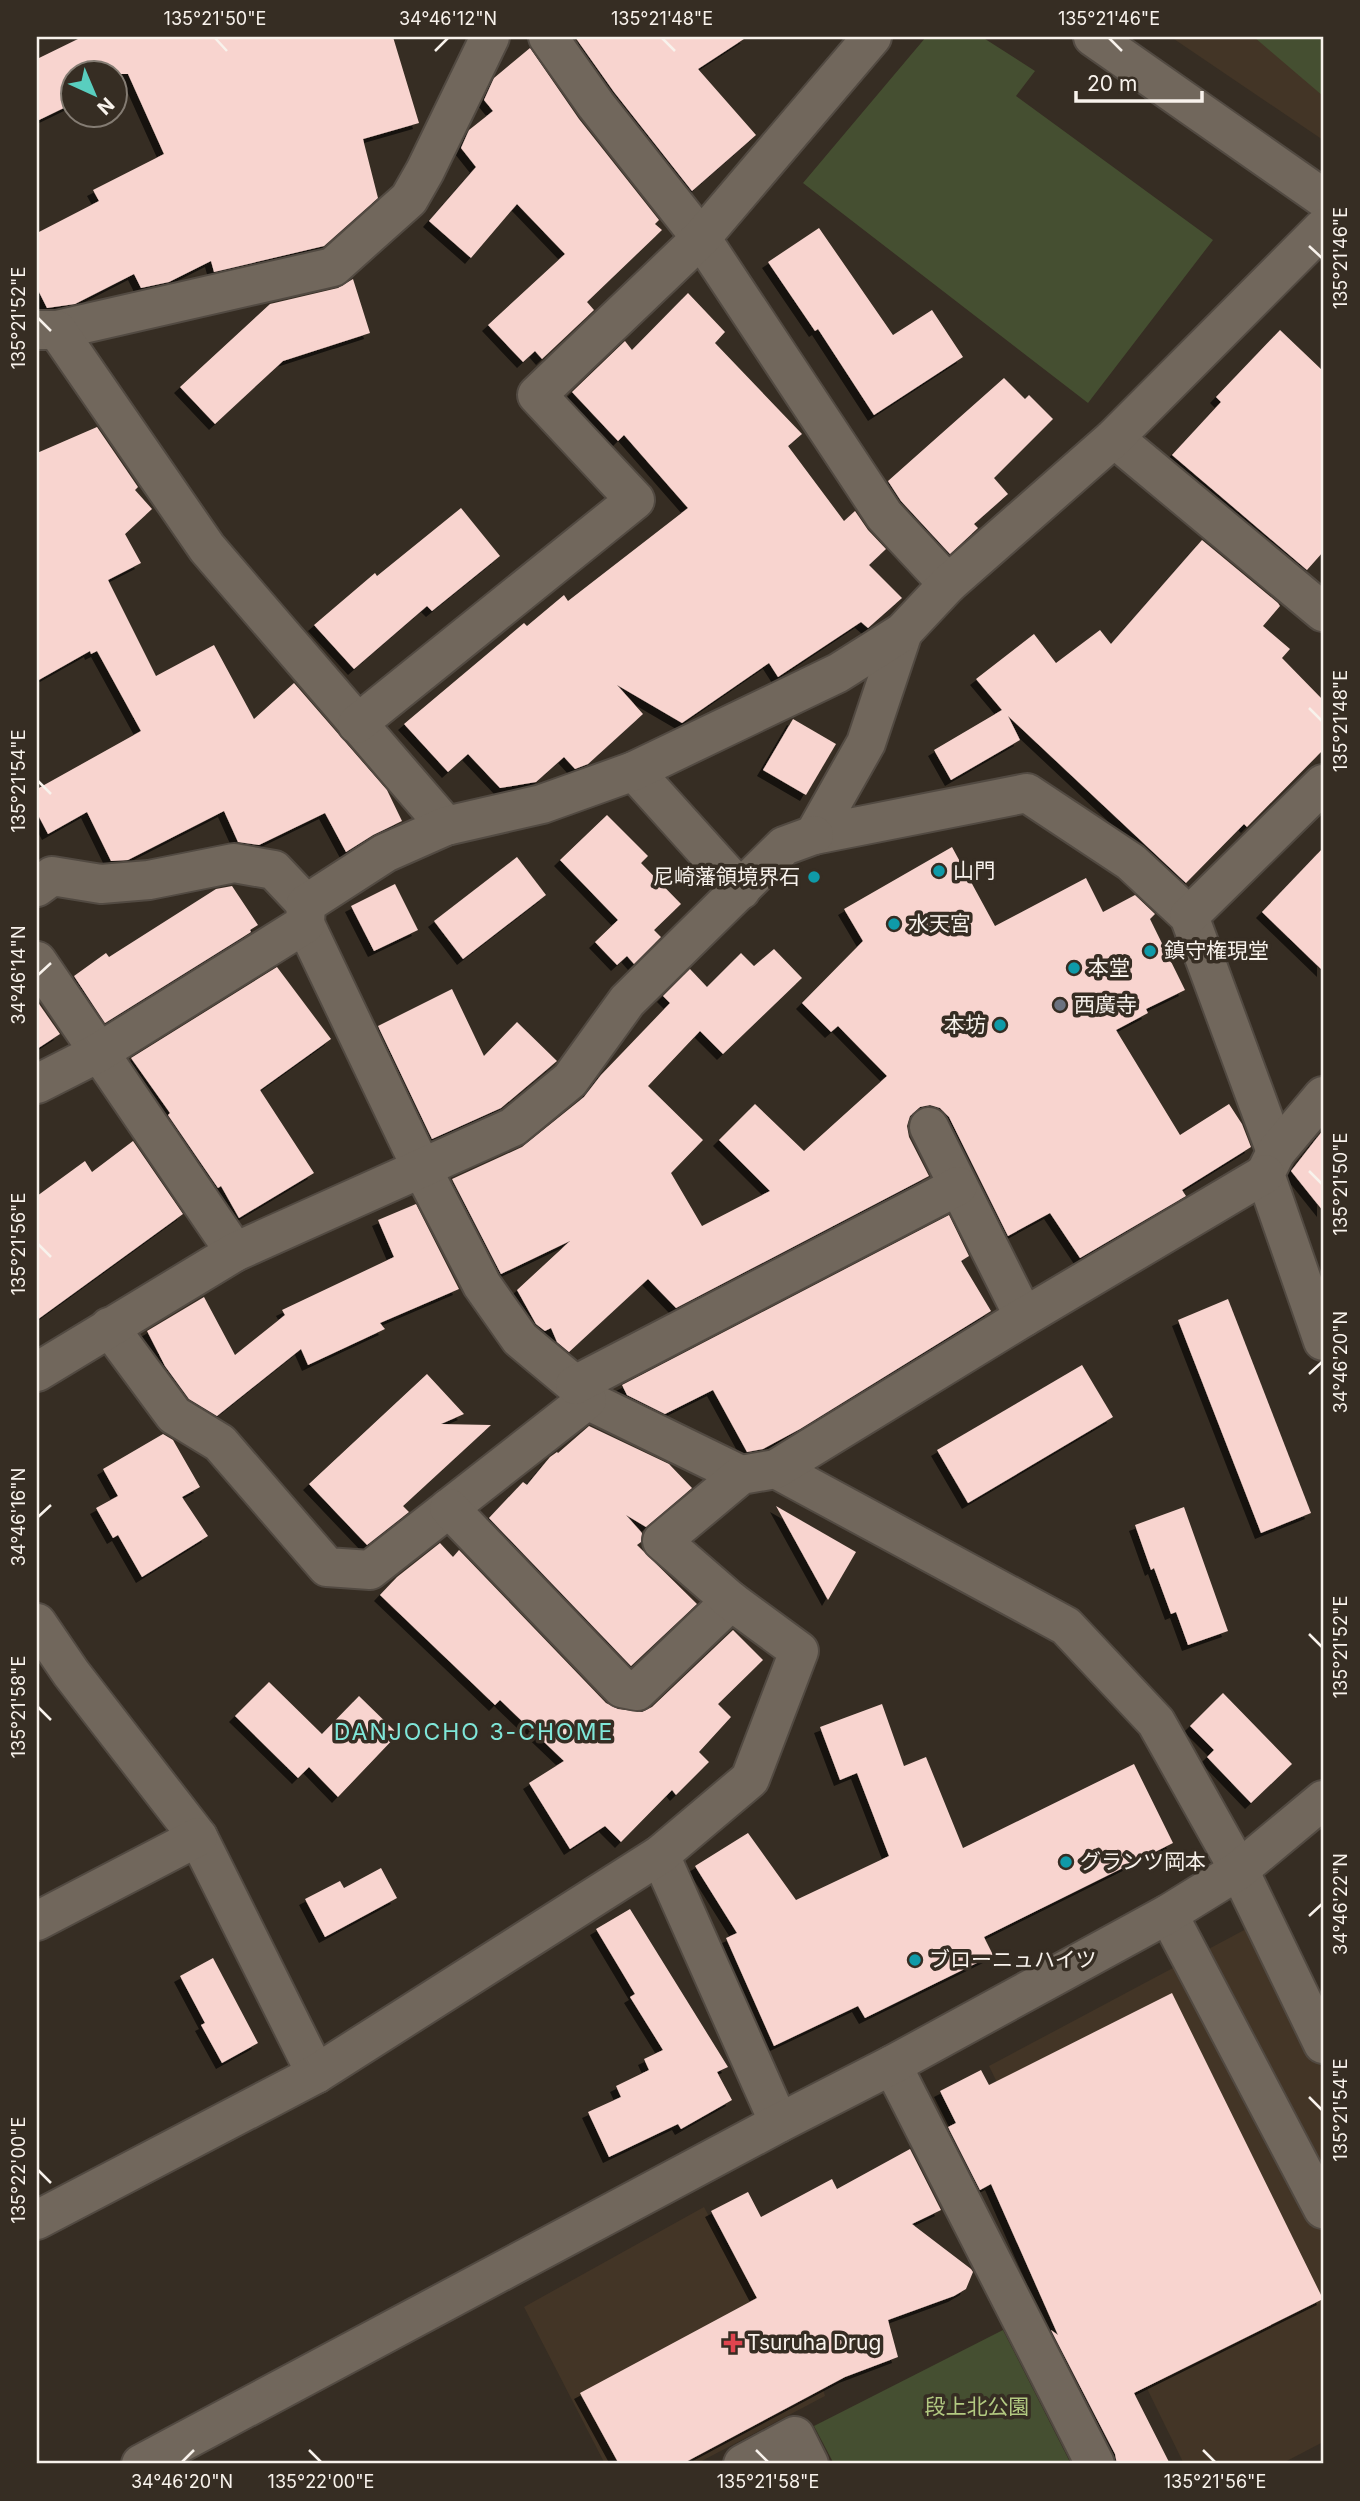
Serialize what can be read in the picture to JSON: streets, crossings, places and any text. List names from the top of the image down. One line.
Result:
{"districts":["DANJOCHO 3-CHOME"],"parks":["段上北公園"],"places":{"other":["山門","尼崎藩領境界石","水天宮","鎮守権現堂","本堂","西廣寺","本坊","グランツ岡本","ブローニュハイツ"],"health":["Tsuruha Drug"]},"scale_bar":"20 m","north":"bottom right","coordinates":["135°21'50\"E","34°46'12\"N","135°21'48\"E","135°21'46\"E","135°21'52\"E","135°21'54\"E","34°46'14\"N","135°21'56\"E","34°46'20\"N","34°46'16\"N","135°21'58\"E","34°46'22\"N","135°22'00\"E"]}
